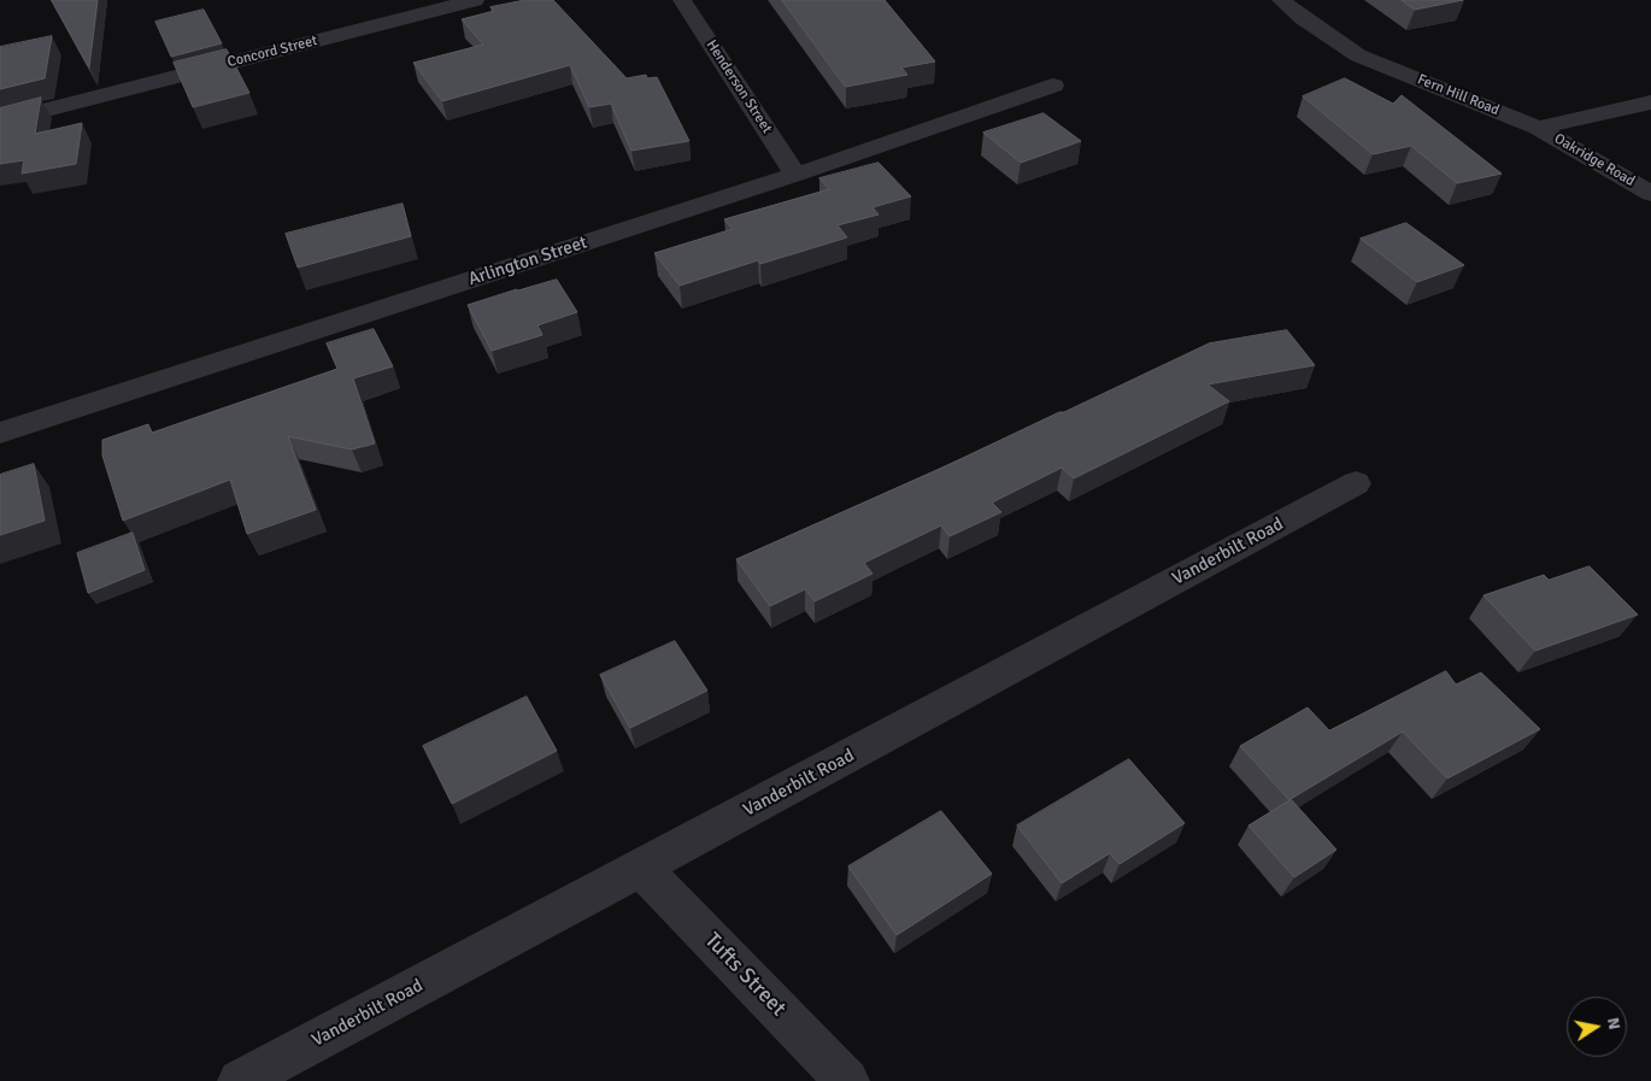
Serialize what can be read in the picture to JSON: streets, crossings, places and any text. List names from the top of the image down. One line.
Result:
{"streets":{"street":["Concord Street","Henderson Street","Fern Hill Road","Oakridge Road","Arlington Street","Vanderbilt Road","Tufts Street"]},"crossings":[["Henderson Street","Arlington Street"],["Fern Hill Road","Oakridge Road"],["Vanderbilt Road","Tufts Street"]],"north":"right"}
